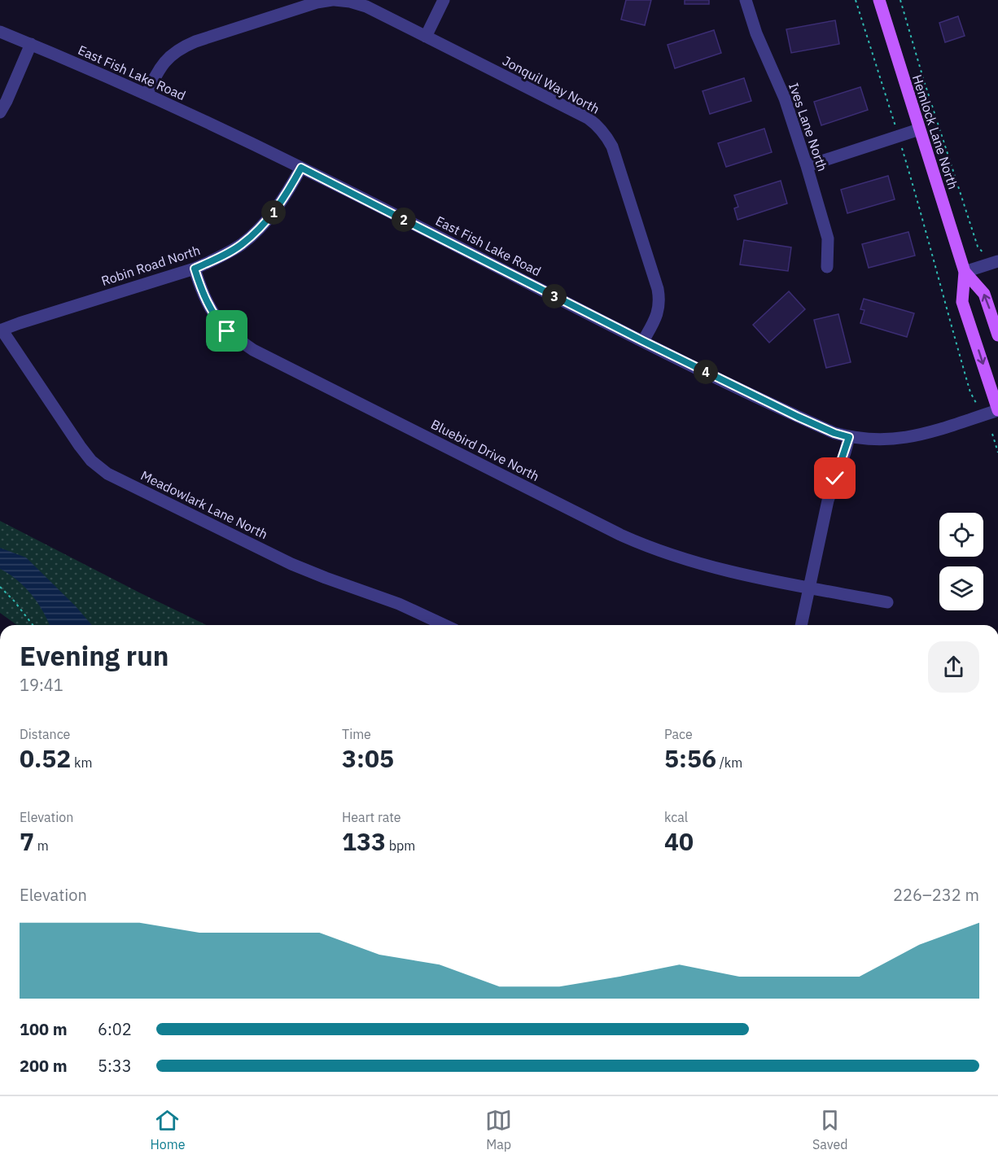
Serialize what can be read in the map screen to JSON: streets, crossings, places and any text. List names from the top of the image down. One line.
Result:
{"streets":{"main road":["Hemlock Lane North"],"street":["East Fish Lake Road","Jonquil Way North","Ives Lane North","Robin Road North","Bluebird Drive North","Meadowlark Lane North"]},"crossings":[["East Fish Lake Road","Jonquil Way North"],["East Fish Lake Road","Hemlock Lane North"],["East Fish Lake Road","Robin Road North"],["Robin Road North","Bluebird Drive North"],["Robin Road North","Meadowlark Lane North"]],"page":{"pins":["1","2","3","4"],"heading":["Evening run","19:41"],"stats":[["Distance","0.52 km"],["Time","3:05"],["Pace","5:56 /km"],["Elevation","7 m"],["Heart rate","133 bpm"],["kcal","40"]],"chart":["Elevation","226–232 m"],"list":[{"name":"100 m","note":"6:02"},{"name":"200 m","note":"5:33"}],"tabs":["Home","Map","Saved"]}}
